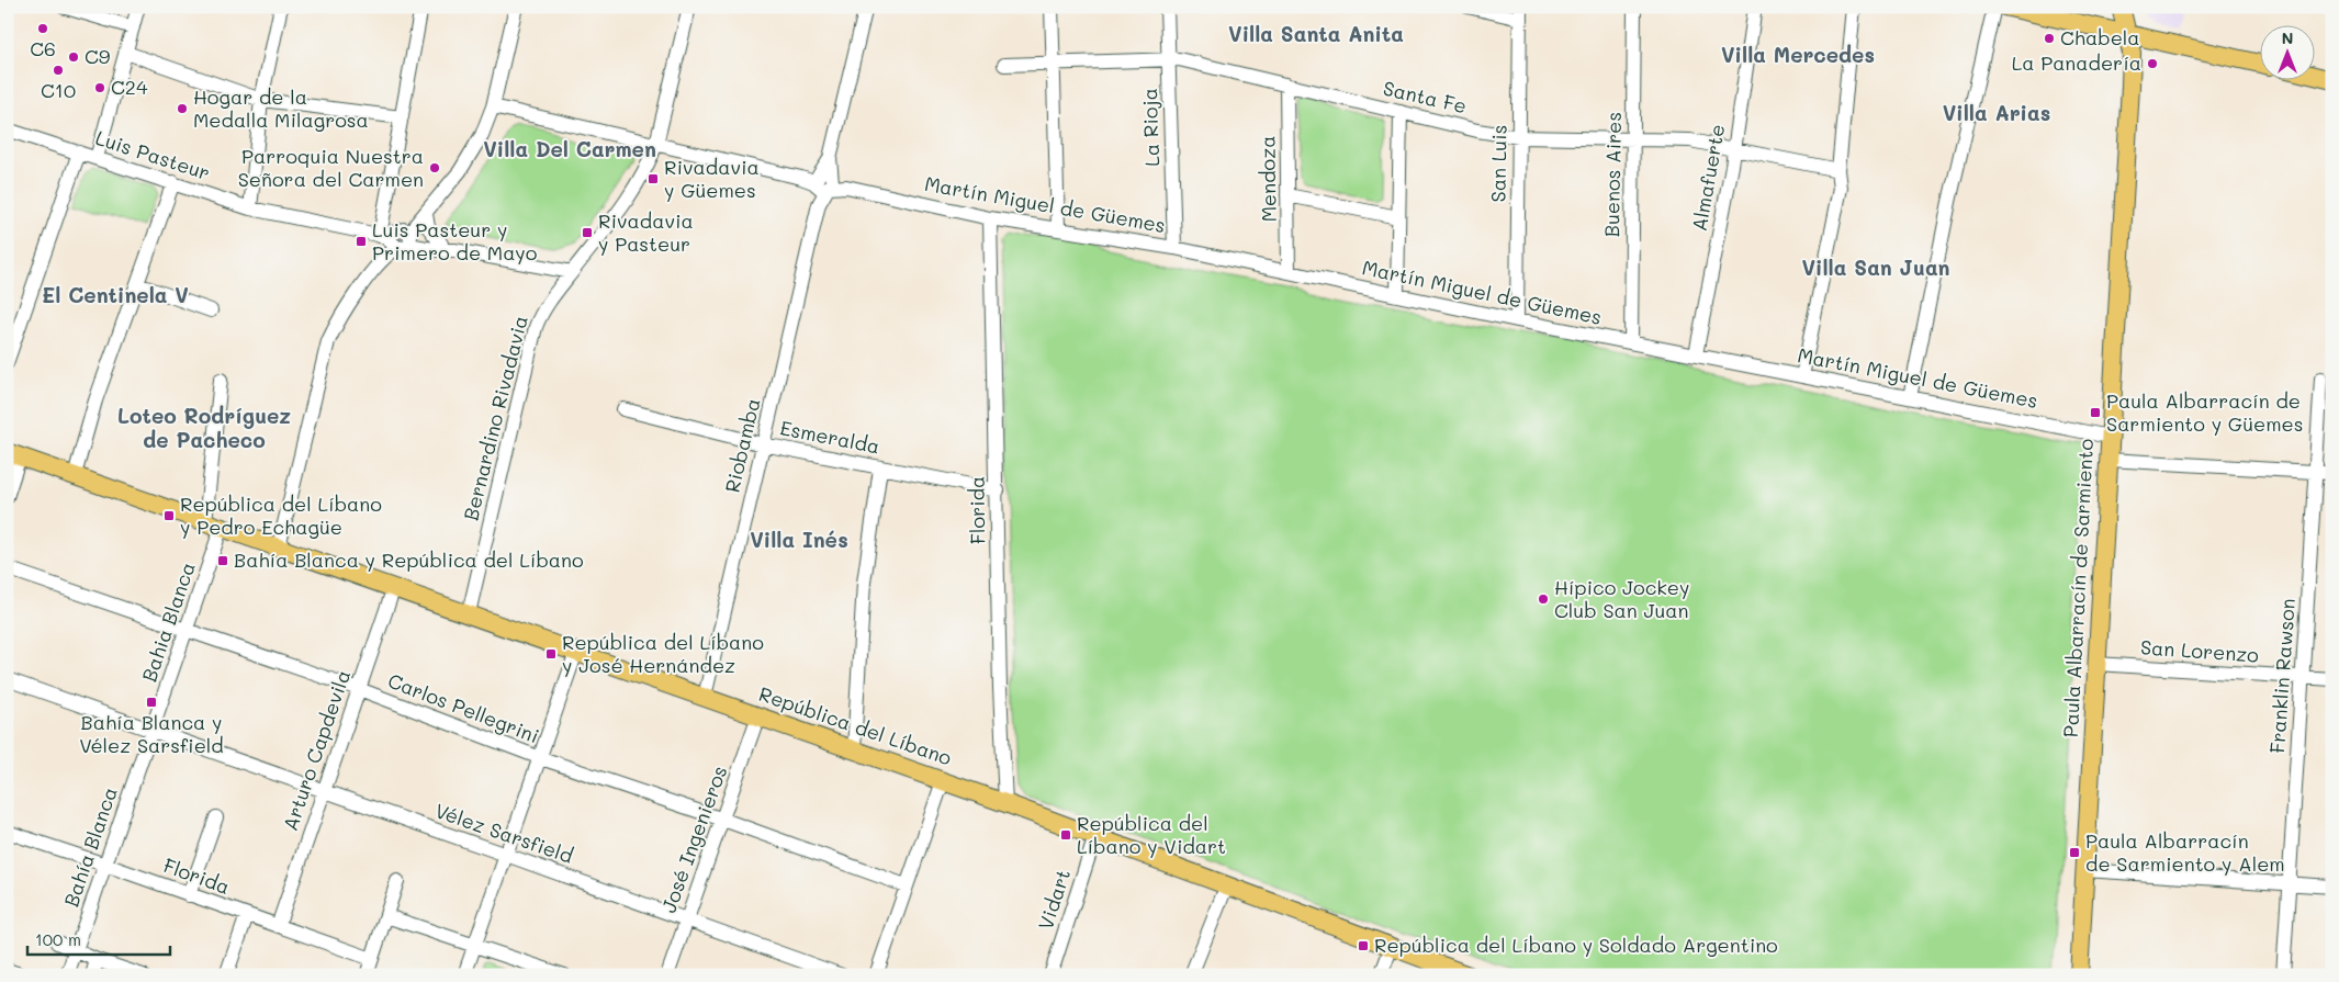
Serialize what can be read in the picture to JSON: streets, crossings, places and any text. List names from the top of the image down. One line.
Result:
{"streets":{"main road":["Paula Albarracín de Sarmiento","República del Líbano"],"street":["Santa Fe","La Rioja","Luis Pasteur","San Luis","Buenos Aires","Almafuerte","Mendoza","Martín Miguel de Güemes","Bernardino Rivadavia","Esmeralda","Riobamba","Florida","Bahia Blanca","San Lorenzo","Franklin Rawson","Carlos Pellegrini","Arturo Capdevila","Vélez Sarsfield","José Ingenieros","Bahía Blanca","Vidart"]},"crossings":[["Santa Fe","La Rioja"],["Santa Fe","San Luis"],["Santa Fe","Buenos Aires"],["Santa Fe","Almafuerte"],["Santa Fe","Mendoza"],["La Rioja","Martín Miguel de Güemes"],["Luis Pasteur","Bernardino Rivadavia"],["San Luis","Martín Miguel de Güemes"],["Buenos Aires","Martín Miguel de Güemes"],["Almafuerte","Martín Miguel de Güemes"],["Mendoza","Martín Miguel de Güemes"],["Martín Miguel de Güemes","Bernardino Rivadavia"],["Martín Miguel de Güemes","Riobamba"],["Martín Miguel de Güemes","Florida"],["Martín Miguel de Güemes","Paula Albarracín de Sarmiento"],["Bernardino Rivadavia","República del Líbano"],["Esmeralda","Riobamba"],["Esmeralda","Florida"],["Riobamba","República del Líbano"],["Florida","República del Líbano"],["Florida","Arturo Capdevila"],["Florida","Bahía Blanca"],["Paula Albarracín de Sarmiento","San Lorenzo"],["Bahia Blanca","Carlos Pellegrini"],["Bahia Blanca","República del Líbano"],["Bahia Blanca","Vélez Sarsfield"],["Bahia Blanca","Bahía Blanca"],["San Lorenzo","Franklin Rawson"],["Carlos Pellegrini","Arturo Capdevila"],["Carlos Pellegrini","José Ingenieros"],["República del Líbano","Arturo Capdevila"],["República del Líbano","José Ingenieros"],["República del Líbano","Vidart"],["Arturo Capdevila","Vélez Sarsfield"],["Vélez Sarsfield","José Ingenieros"],["Vélez Sarsfield","Bahía Blanca"]],"districts":["Villa Santa Anita","Villa Mercedes","Villa Arias","Villa Del Carmen","Villa San Juan","El Centinela V","Loteo Rodríguez de Pacheco","Villa Inés"],"places":{"other":["C6","Chabela","C9","La Panadería","C10","C24","Hogar de la Medalla Milagrosa","Parroquia Nuestra Señora del Carmen","Hípico Jockey Club San Juan"],"transit":["Rivadavia y Güemes","Rivadavia y Pasteur","Luis Pasteur y Primero de Mayo","Paula Albarracín de Sarmiento y Güemes","República del Líbano y Pedro Echagüe","Bahía Blanca y República del Líbano","República del Líbano y José Hernández","Bahía Blanca y Vélez Sarsfield","República del Líbano y Vidart","Paula Albarracín de Sarmiento y Alem","República del Líbano y Soldado Argentino"]},"scale_bar":"100 m","north":"top"}
